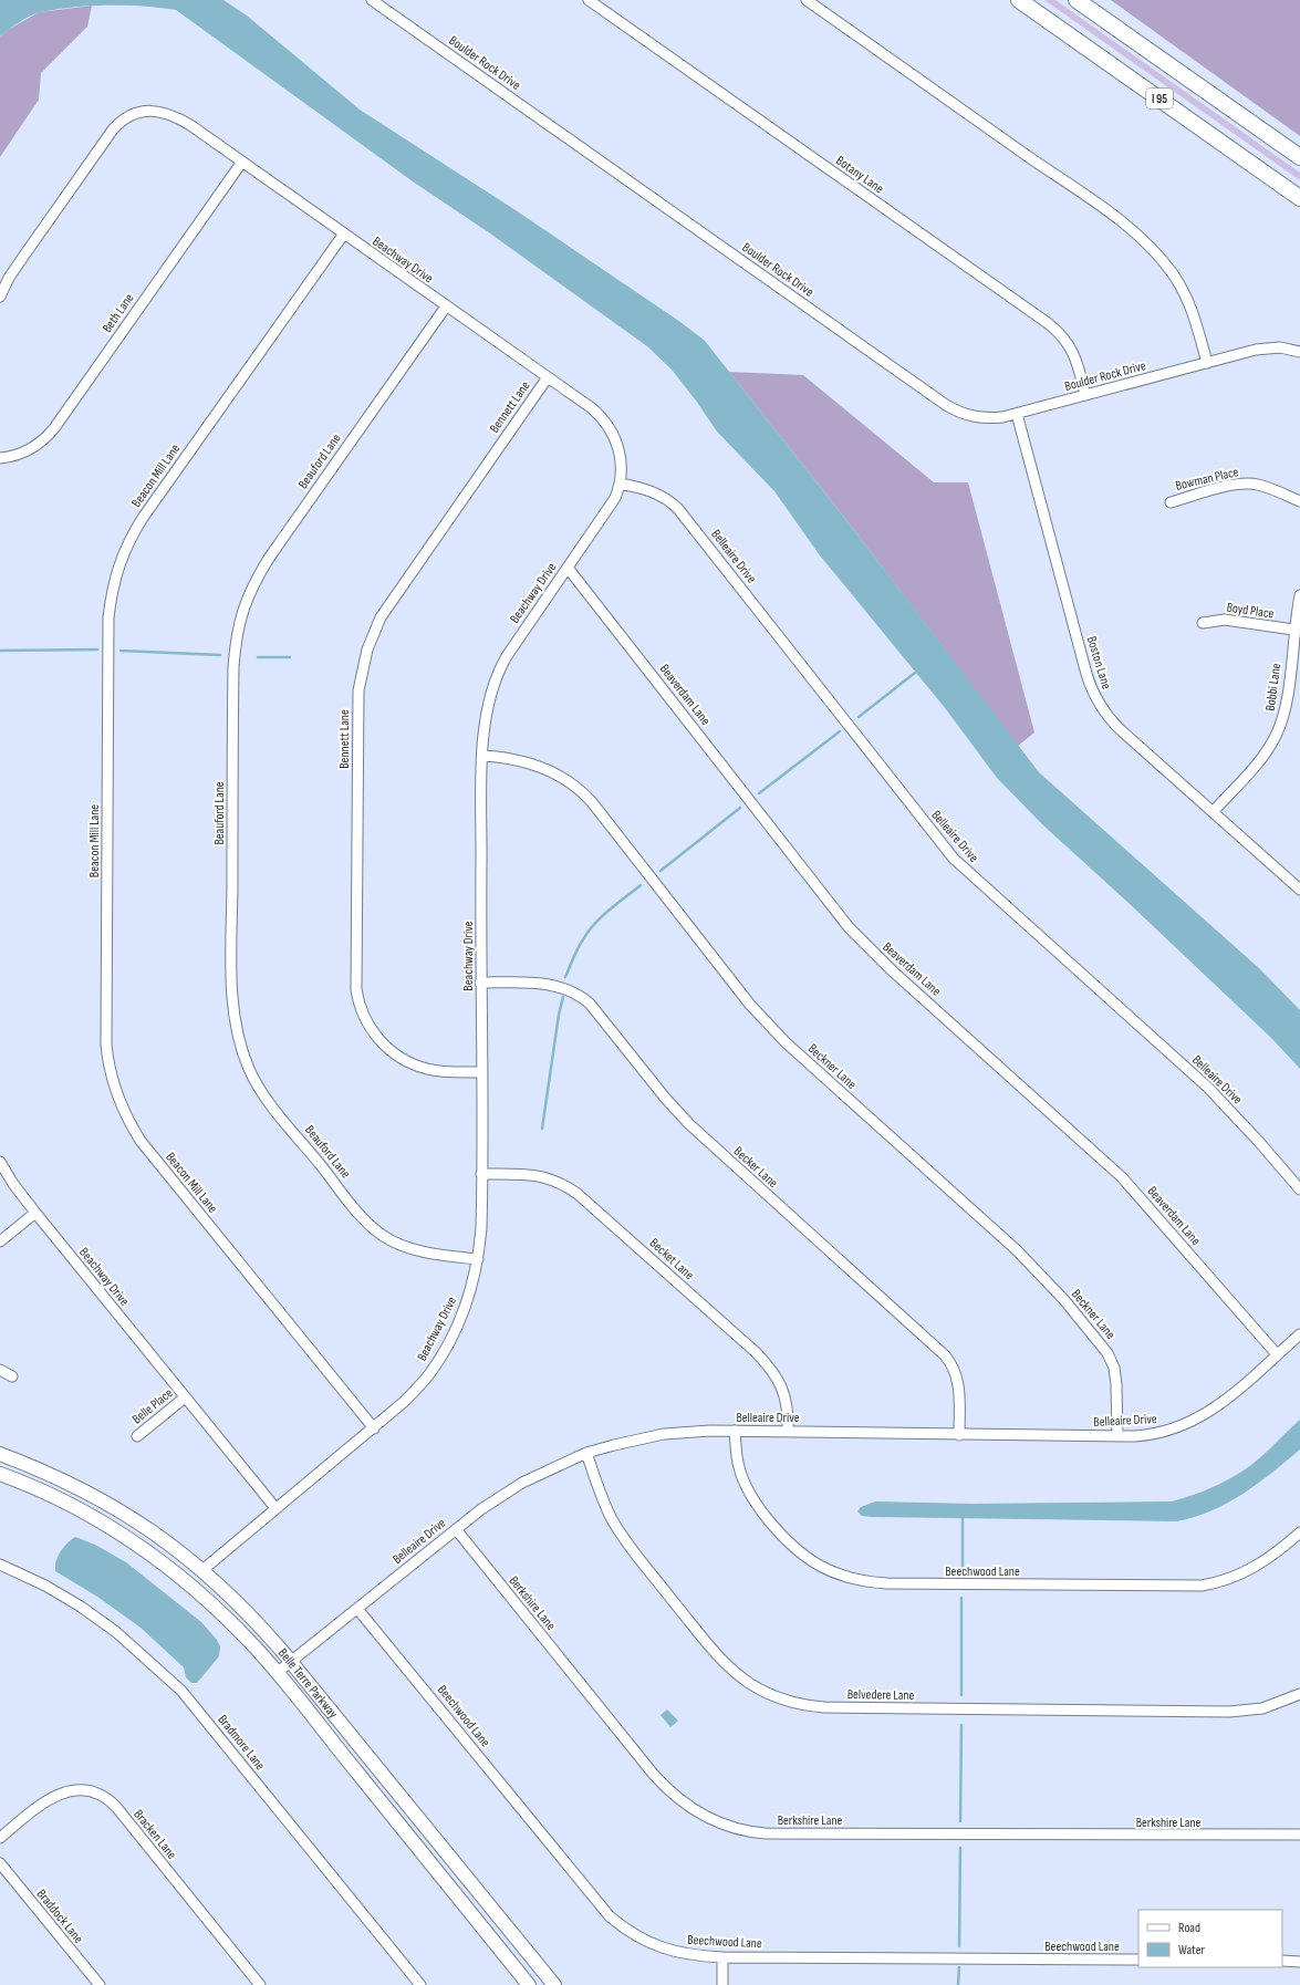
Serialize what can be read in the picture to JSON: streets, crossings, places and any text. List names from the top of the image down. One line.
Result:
{"streets":{"highway":["I 95"],"main road":["Belle Terre Parkway"],"street":["Boulder Rock Drive","Botany Lane","Beachway Drive","Beth Lane","Bennett Lane","Beauford Lane","Beacon Mill Lane","Bowman Place","Belleaire Drive","Boyd Place","Boston Lane","Bobbi Lane","Beaverdam Lane","Beckner Lane","Becker Lane","Becket Lane","Belle Place","Beechwood Lane","Berkshire Lane","Belvedere Lane","Bradmore Lane","Bracken Lane","Braddock Lane"]},"crossings":[["Boulder Rock Drive","Botany Lane"],["Boulder Rock Drive","Boston Lane"],["Beachway Drive","Beth Lane"],["Beachway Drive","Bennett Lane"],["Beachway Drive","Beauford Lane"],["Beachway Drive","Beacon Mill Lane"],["Beachway Drive","Belleaire Drive"],["Beachway Drive","Beaverdam Lane"],["Beachway Drive","Beckner Lane"],["Beachway Drive","Becker Lane"],["Beachway Drive","Becket Lane"],["Beachway Drive","Belle Place"],["Beachway Drive","Belle Terre Parkway"],["Belleaire Drive","Beaverdam Lane"],["Belleaire Drive","Beckner Lane"],["Belleaire Drive","Becker Lane"],["Belleaire Drive","Becket Lane"],["Belleaire Drive","Beechwood Lane"],["Belleaire Drive","Berkshire Lane"],["Belleaire Drive","Belle Terre Parkway"],["Belleaire Drive","Belvedere Lane"],["Boyd Place","Bobbi Lane"],["Boston Lane","Bobbi Lane"]],"legend":["Road","Water"]}
